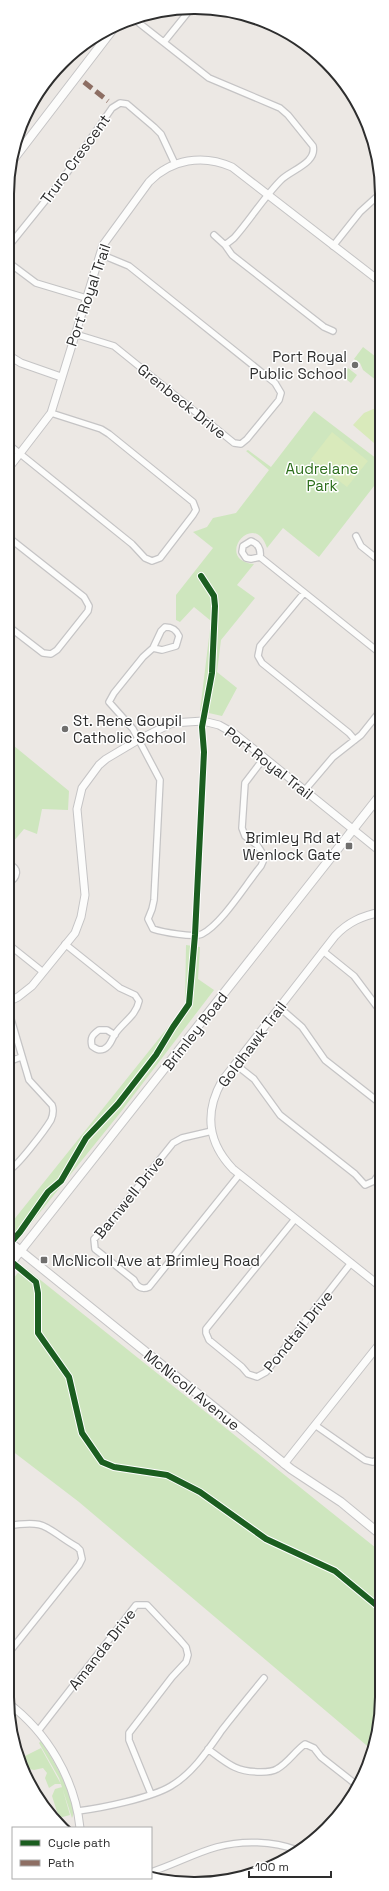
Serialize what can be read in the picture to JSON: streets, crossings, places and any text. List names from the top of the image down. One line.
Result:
{"streets":{"main road":["Brimley Road","McNicoll Avenue"],"street":["Truro Crescent","Port Royal Trail","Grenbeck Drive","Goldhawk Trail","Barnwell Drive","Pondtail Drive","Amanda Drive"]},"crossings":[["Truro Crescent","Port Royal Trail"],["Port Royal Trail","Grenbeck Drive"],["Port Royal Trail","Brimley Road"],["Brimley Road","McNicoll Avenue"],["Goldhawk Trail","Barnwell Drive"],["Goldhawk Trail","Pondtail Drive"]],"parks":["Audrelane Park"],"places":{"other":["Port Royal Public School","St. Rene Goupil Catholic School"],"transit":["Brimley Rd at Wenlock Gate","McNicoll Ave at Brimley Road"]},"legend":["Cycle path","Path"],"scale_bar":"100 m"}
